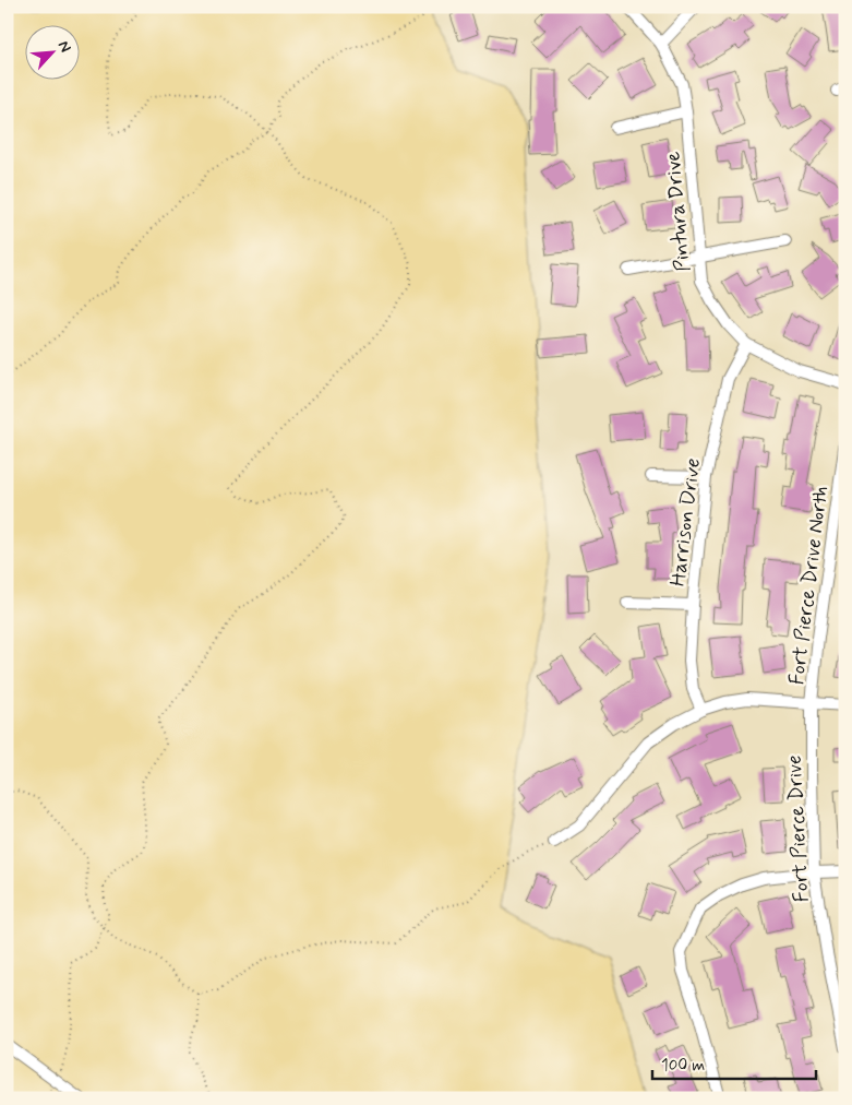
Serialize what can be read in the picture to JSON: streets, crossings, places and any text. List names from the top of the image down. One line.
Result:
{"streets":{"street":["Pintura Drive","Harrison Drive","Fort Pierce Drive North","Fort Pierce Drive"]},"crossings":[["Pintura Drive","Harrison Drive"],["Fort Pierce Drive North","Fort Pierce Drive"]],"scale_bar":"100 m","north":"top right"}
